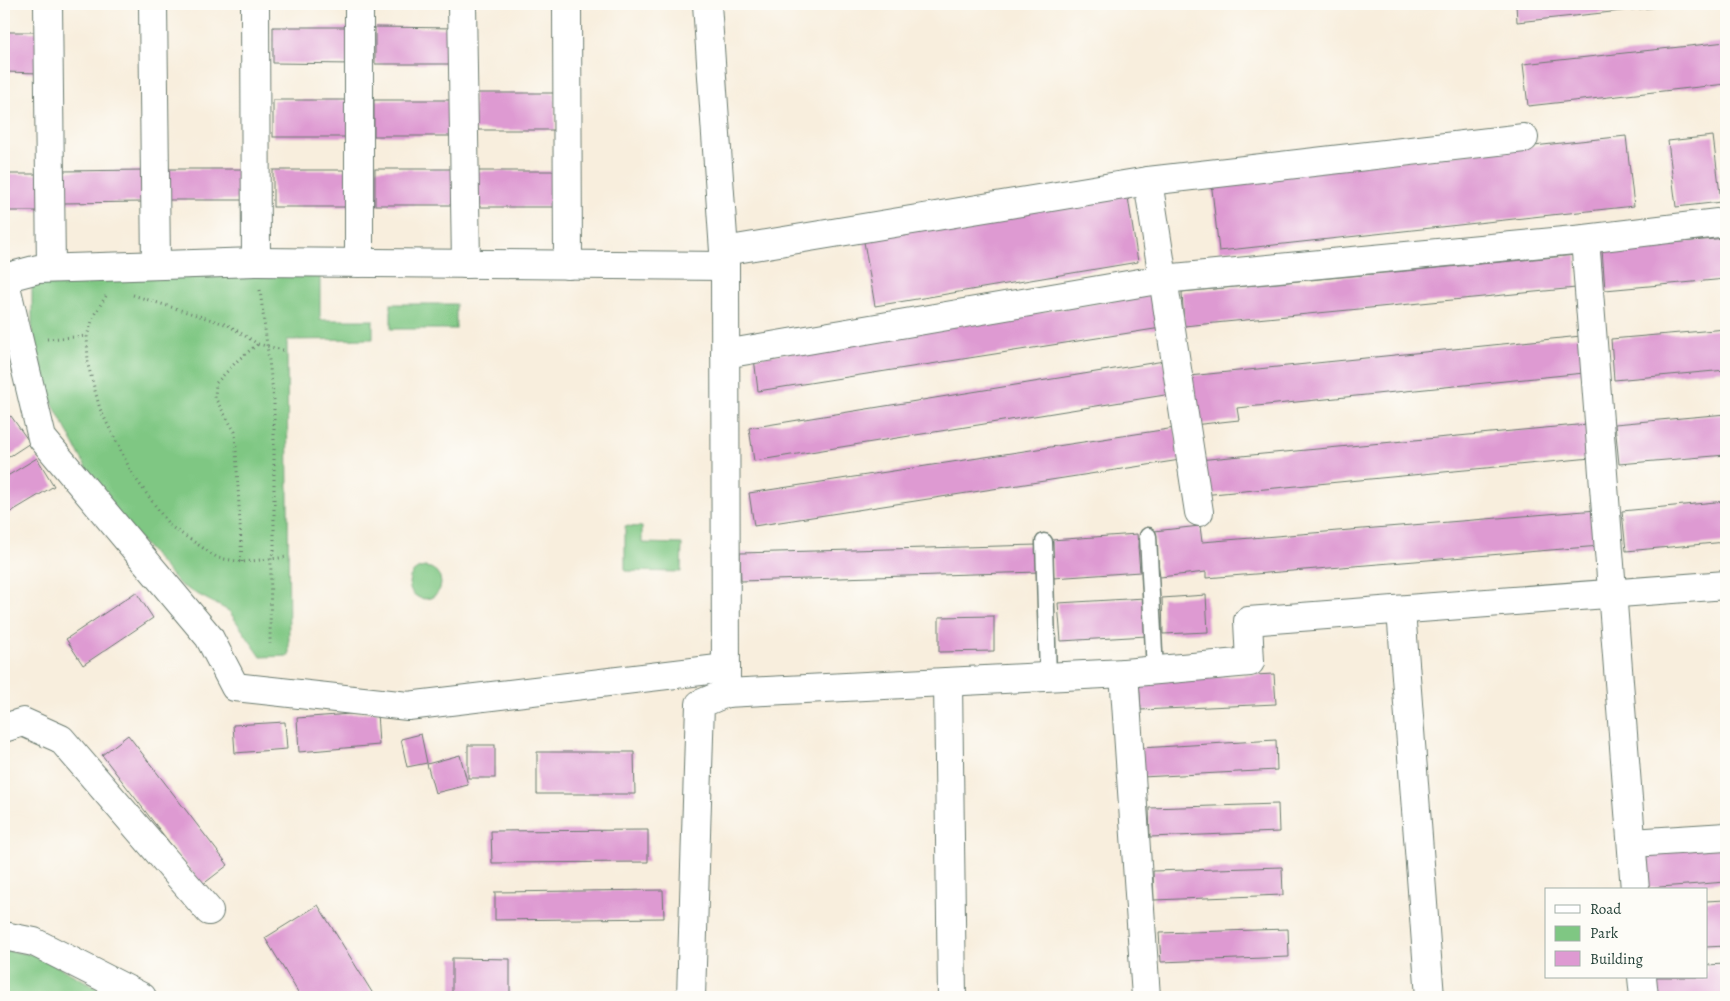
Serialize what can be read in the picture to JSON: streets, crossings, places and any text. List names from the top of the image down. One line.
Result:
{"legend":["Road","Park","Building"]}
